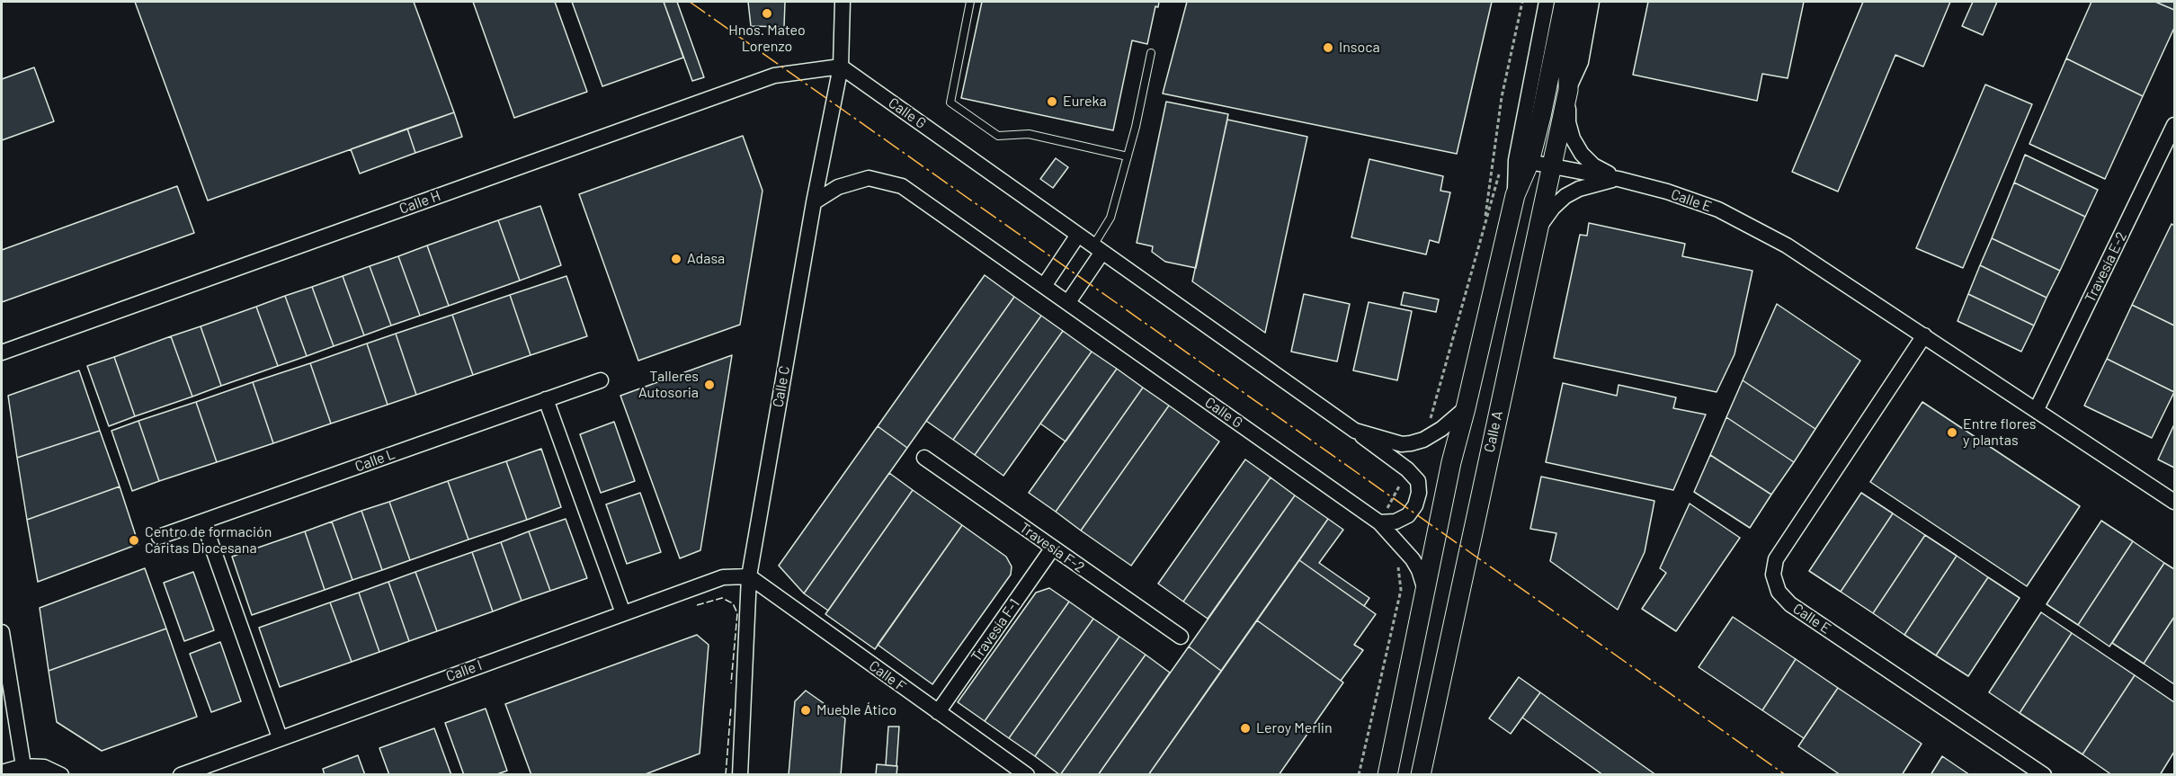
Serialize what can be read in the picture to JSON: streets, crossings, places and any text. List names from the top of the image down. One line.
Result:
{"streets":{"street":["Calle G","Calle E","Calle H","Travesía E-2","Calle C","Calle A","Calle L","Travesía F-2","Travesía F-1","Calle I","Calle F"]},"crossings":[["Calle G","Calle H"],["Calle G","Calle C"],["Calle E","Travesía E-2"],["Calle E","Calle A"],["Calle H","Calle C"],["Calle C","Calle I"],["Calle C","Calle F"],["Travesía F-2","Travesía F-1"],["Travesía F-1","Calle F"],["Calle I","Calle F"]],"places":["Hnos. Mateo Lorenzo","Insoca","Eureka","Adasa","Talleres Autosoria","Entre flores y plantas","Centro de formación Cáritas Diocesana","Mueble Ático","Leroy Merlin"]}
